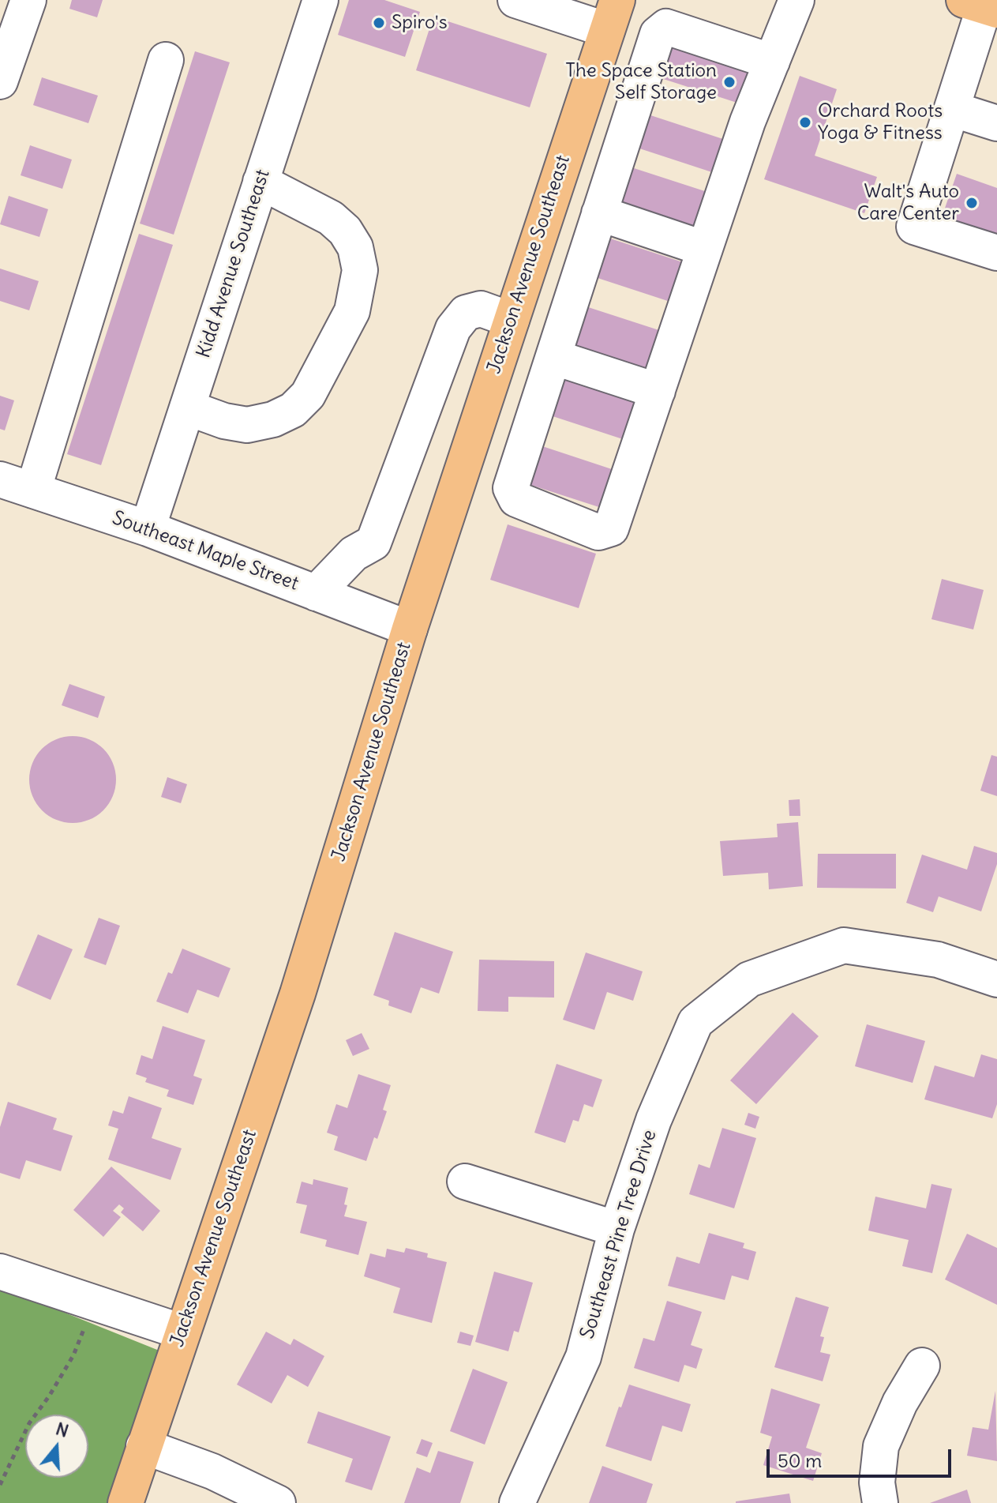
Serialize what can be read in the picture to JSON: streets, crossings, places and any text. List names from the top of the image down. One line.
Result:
{"streets":{"main road":["Jackson Avenue Southeast"],"street":["Kidd Avenue Southeast","Southeast Maple Street","Southeast Pine Tree Drive"]},"crossings":[["Kidd Avenue Southeast","Southeast Maple Street"],["Jackson Avenue Southeast","Southeast Maple Street"]],"places":["Spiro's","The Space Station Self Storage","Orchard Roots Yoga & Fitness","Walt's Auto Care Center"],"scale_bar":"50 m","north":"top"}
